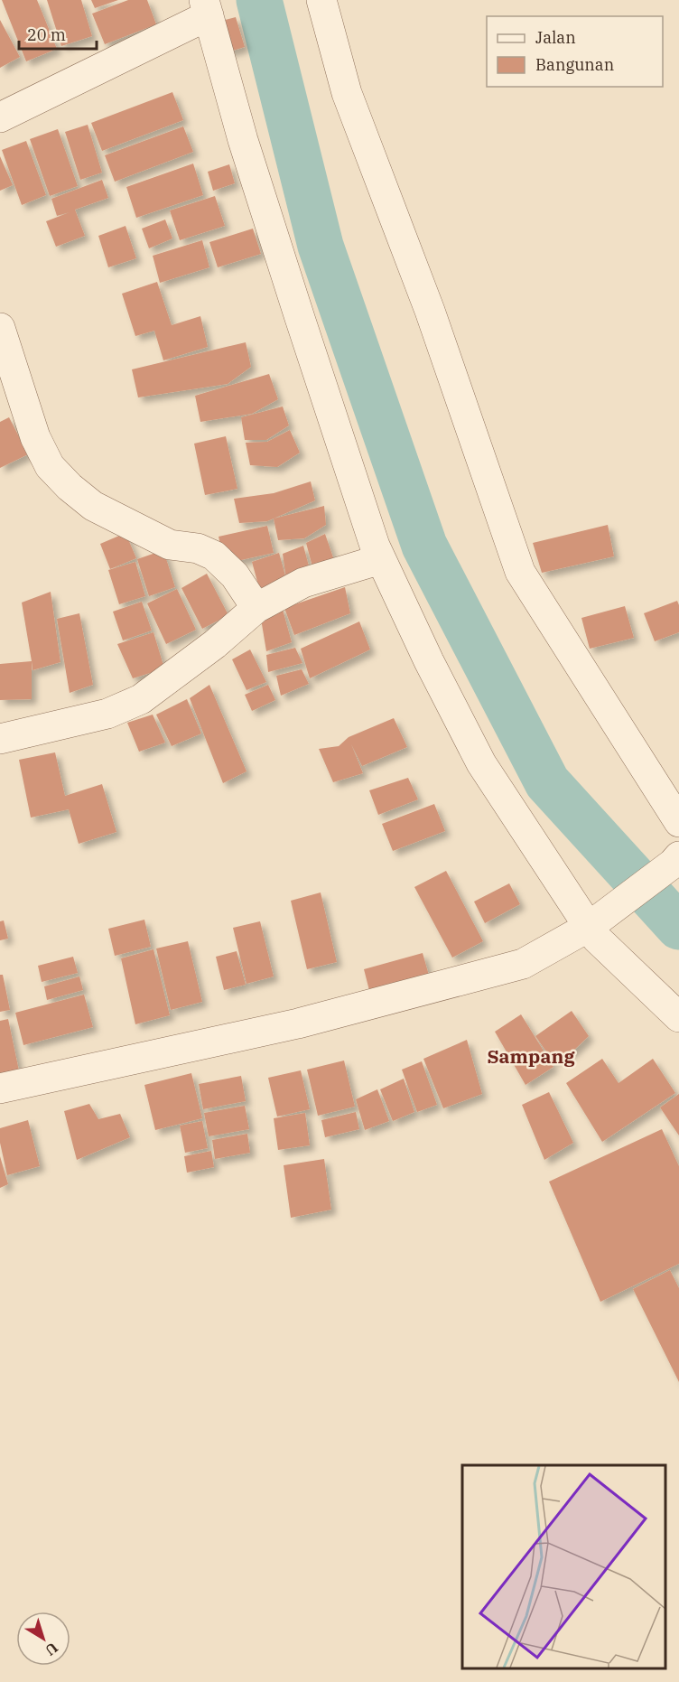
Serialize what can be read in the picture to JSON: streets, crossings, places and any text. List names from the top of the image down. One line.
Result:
{"districts":["Sampang"],"legend":["Jalan","Bangunan"],"scale_bar":"20 m","north":"bottom right"}
